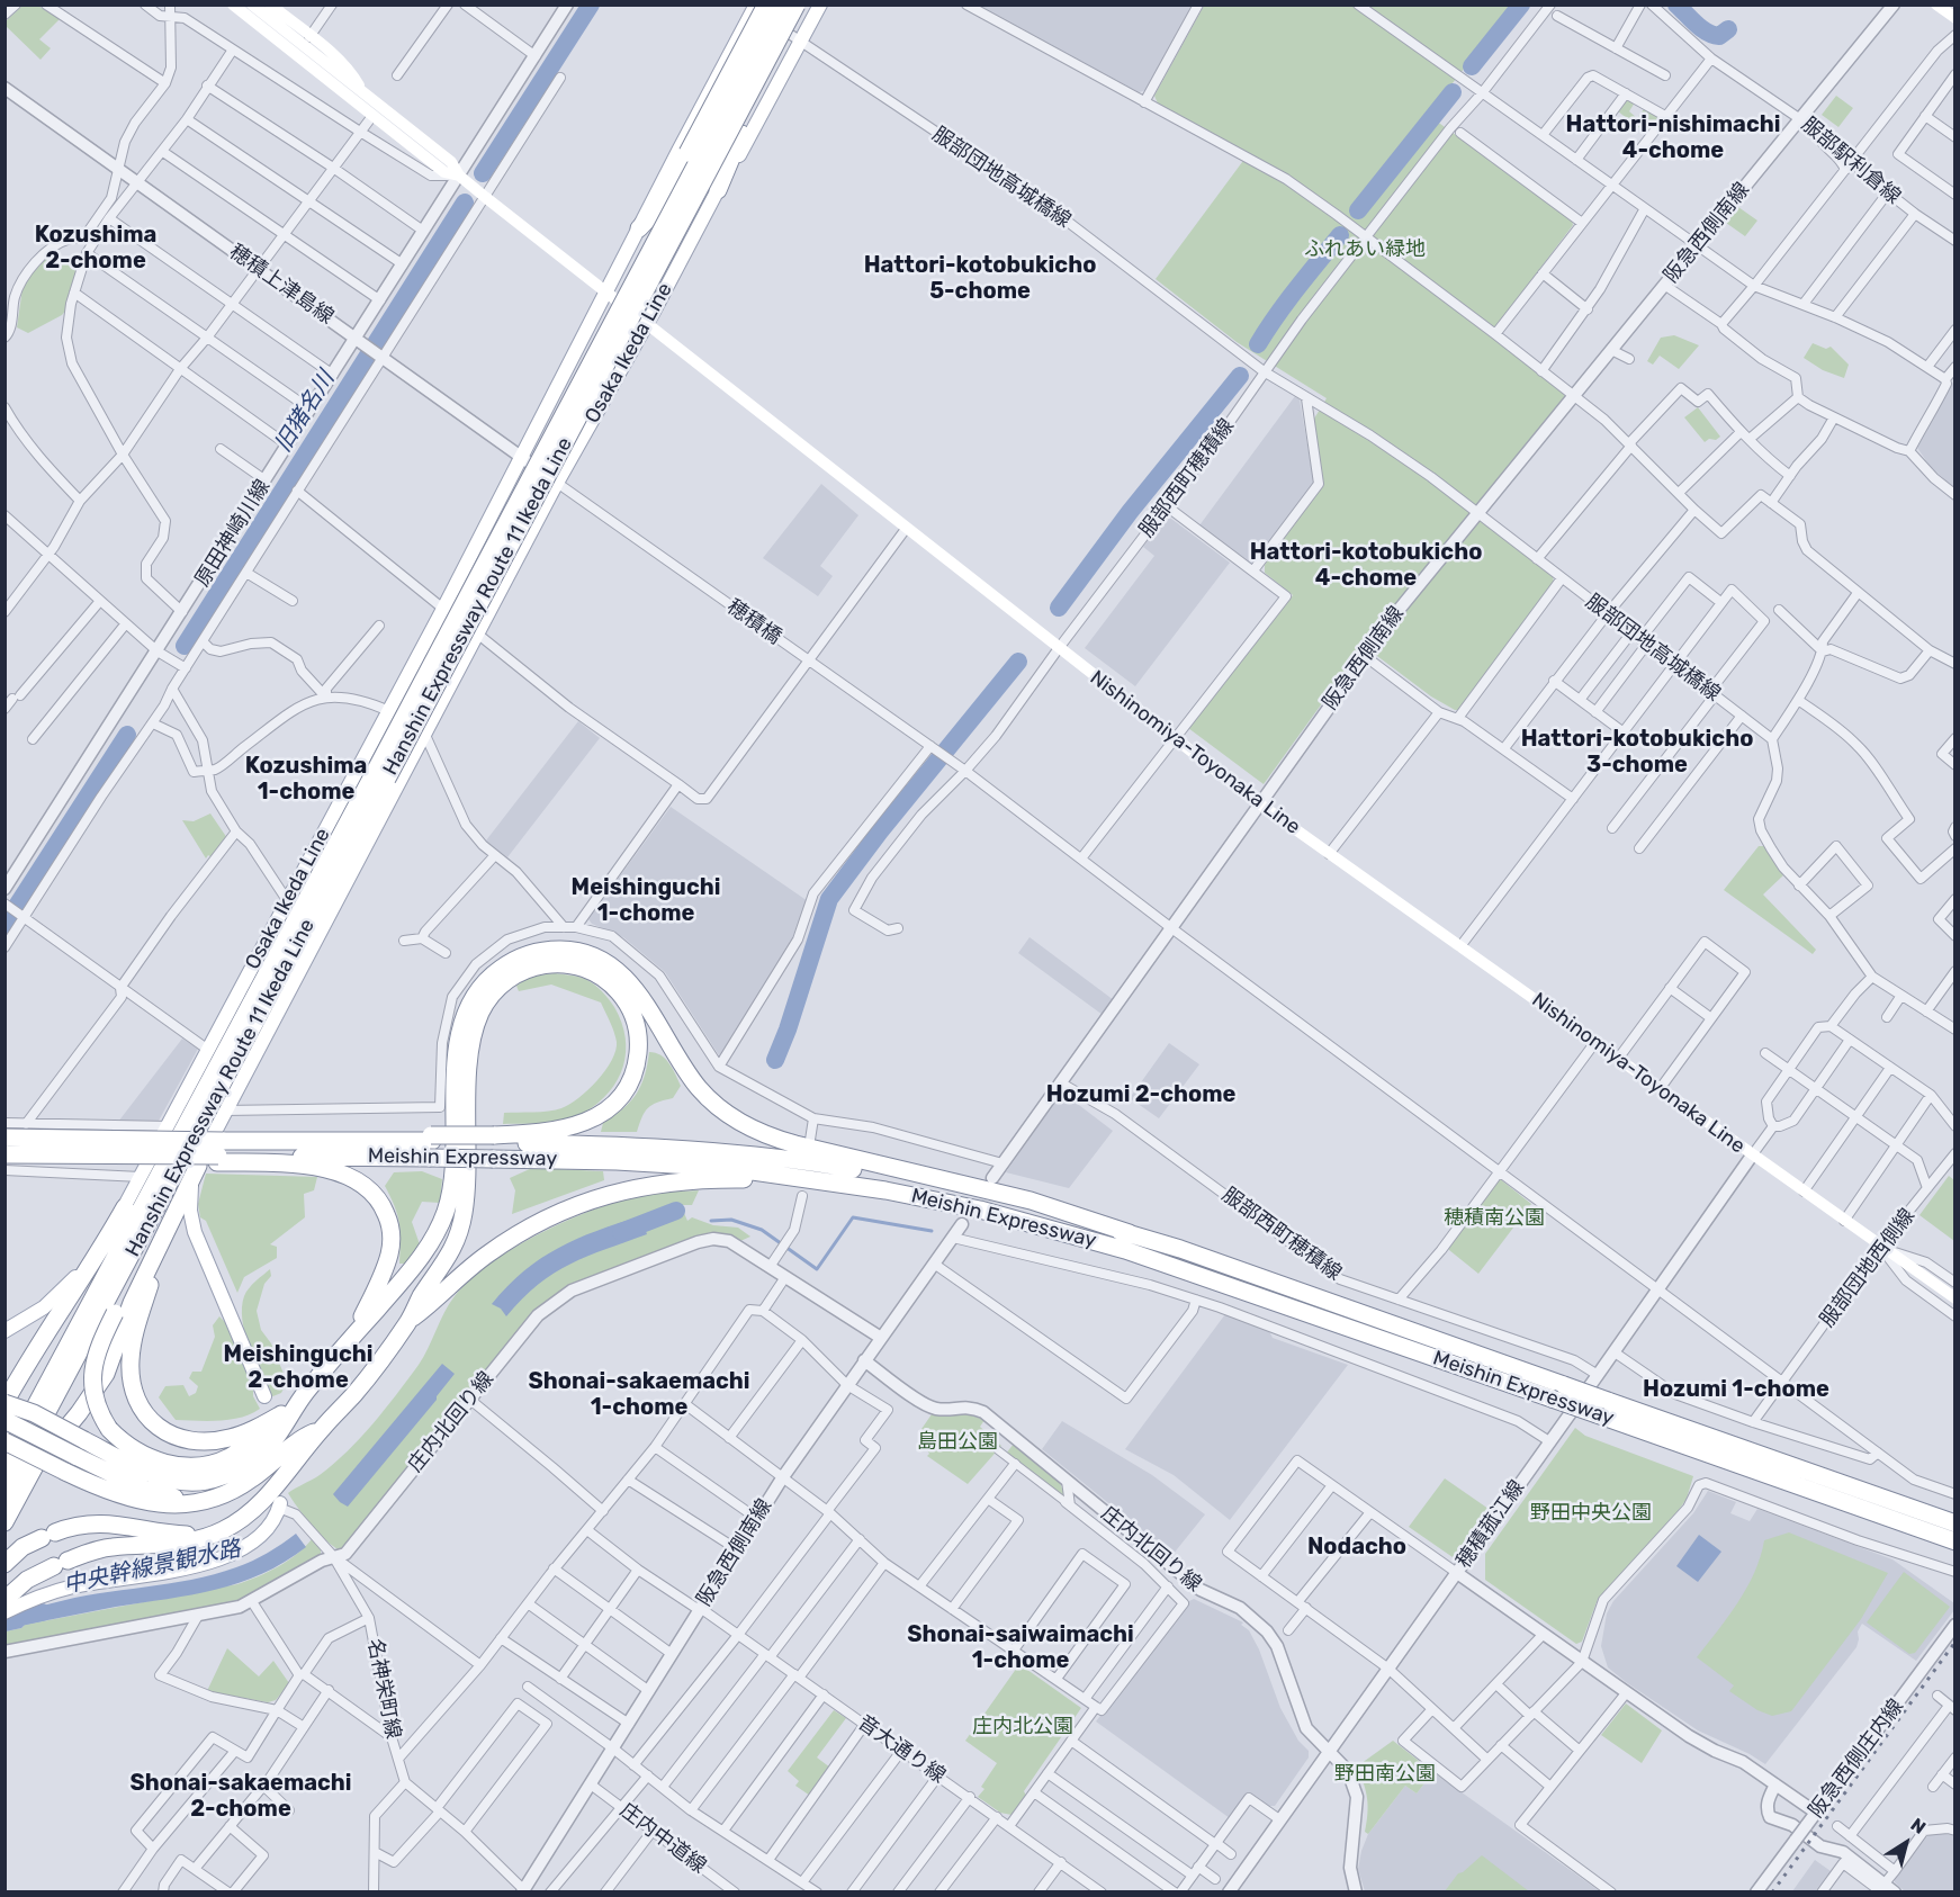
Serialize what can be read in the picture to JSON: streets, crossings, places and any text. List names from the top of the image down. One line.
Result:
{"streets":{"highway":["Hanshin Expressway Route 11 Ikeda Line","Meishin Expressway"],"main road":["Osaka Ikeda Line","Nishinomiya-Toyonaka Line"],"street":["服部駅利倉線","服部団地高城橋線","阪急西側南線","穂積上津島線","服部西町穂積線","原田神崎川線","穂積橋","服部団地西側線","庄内北回り線","穂積菰江線","名神栄町線","音大通り線","阪急西側庄内線","庄内中道線"]},"crossings":[["服部駅利倉線","阪急西側南線"],["服部団地高城橋線","阪急西側南線"],["服部団地高城橋線","Osaka Ikeda Line"],["服部団地高城橋線","服部西町穂積線"],["阪急西側南線","服部西町穂積線"],["阪急西側南線","穂積橋"],["阪急西側南線","Nishinomiya-Toyonaka Line"],["阪急西側南線","庄内北回り線"],["阪急西側南線","音大通り線"],["阪急西側南線","庄内中道線"],["穂積上津島線","Osaka Ikeda Line"],["穂積上津島線","原田神崎川線"],["穂積上津島線","穂積橋"],["Osaka Ikeda Line","穂積橋"],["Osaka Ikeda Line","Nishinomiya-Toyonaka Line"],["服部西町穂積線","穂積橋"],["服部西町穂積線","Nishinomiya-Toyonaka Line"],["服部西町穂積線","穂積菰江線"],["原田神崎川線","Nishinomiya-Toyonaka Line"],["穂積橋","服部団地西側線"],["穂積橋","穂積菰江線"],["Nishinomiya-Toyonaka Line","服部団地西側線"],["Nishinomiya-Toyonaka Line","穂積菰江線"],["庄内北回り線","穂積菰江線"],["庄内北回り線","名神栄町線"]],"districts":["Hattori-nishimachi 4-chome","Kozushima 2-chome","Hattori-kotobukicho 5-chome","Hattori-kotobukicho 4-chome","Hattori-kotobukicho 3-chome","Kozushima 1-chome","Meishinguchi 1-chome","Hozumi 2-chome","Meishinguchi 2-chome","Shonai-sakaemachi 1-chome","Hozumi 1-chome","Nodacho","Shonai-saiwaimachi 1-chome","Shonai-sakaemachi 2-chome"],"water":["旧猪名川","中央幹線景観水路"],"parks":["ふれあい緑地","穂積南公園","島田公園","野田中央公園","庄内北公園","野田南公園"],"north":"top right"}
